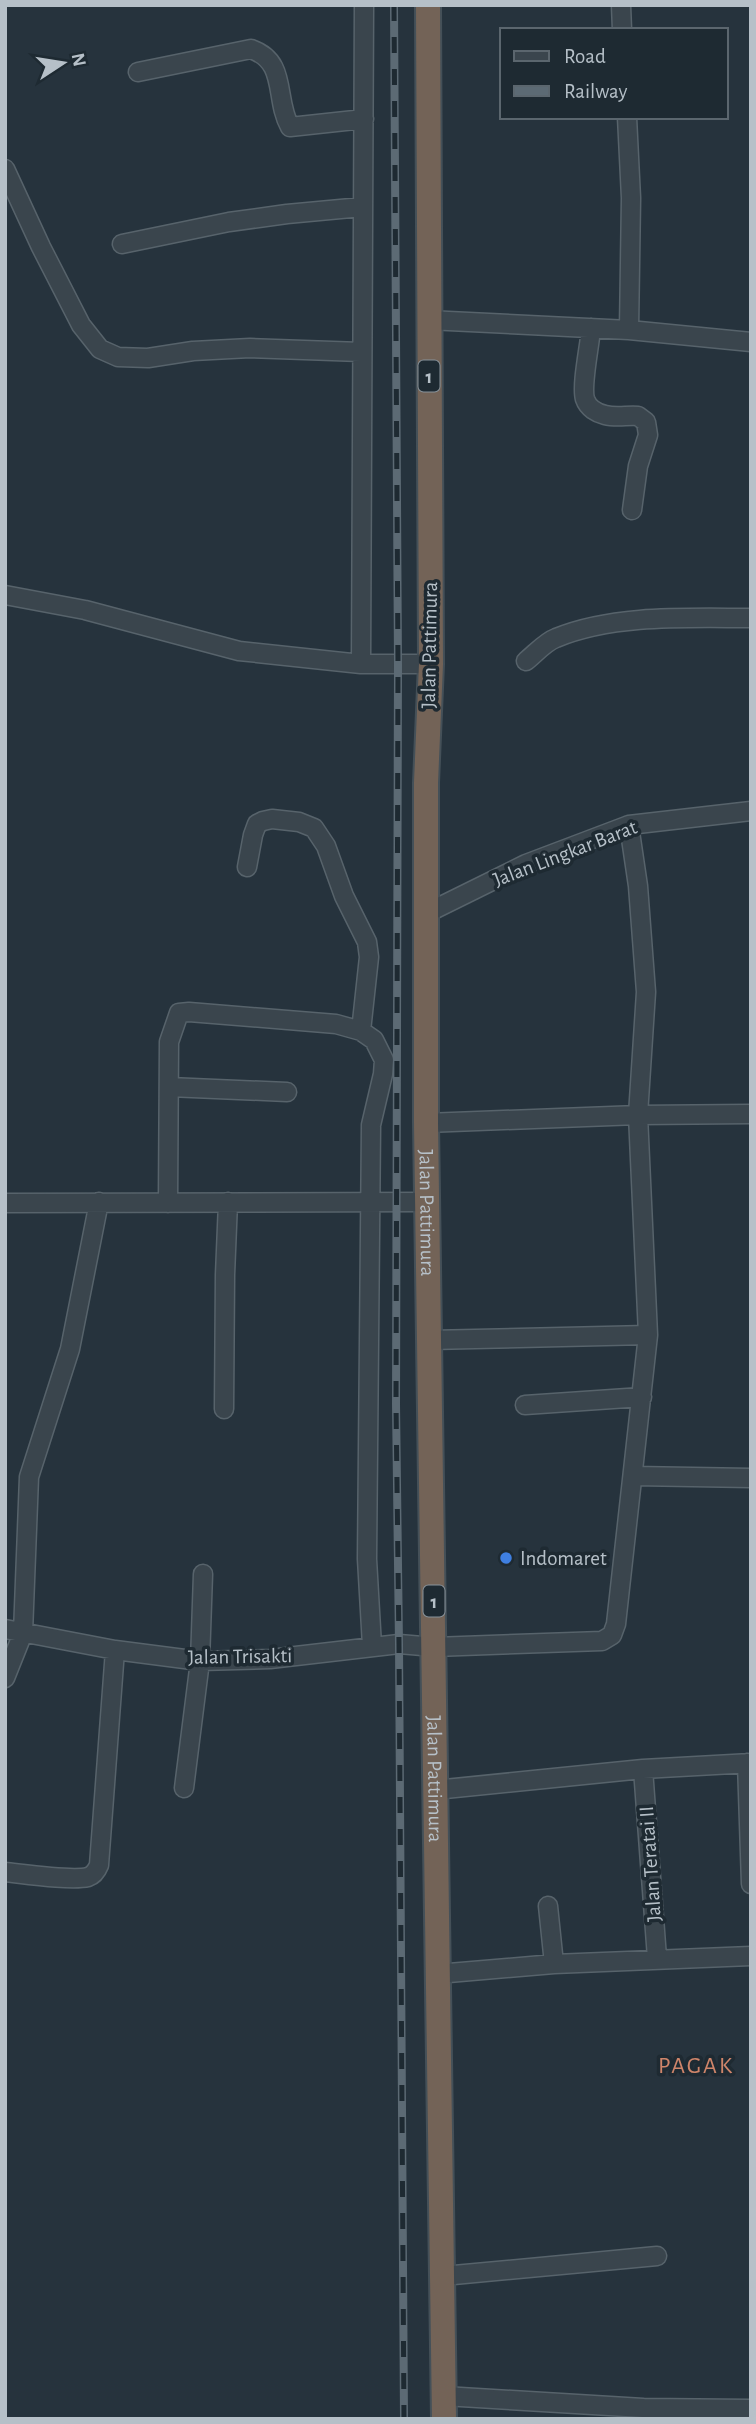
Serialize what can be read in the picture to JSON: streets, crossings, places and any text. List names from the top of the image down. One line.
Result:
{"streets":{"highway":["1","Jalan Pattimura"],"street":["Jalan Lingkar Barat","Jalan Trisakti","Jalan Teratai II"]},"crossings":[["Jalan Pattimura","Jalan Lingkar Barat"],["Jalan Pattimura","Jalan Trisakti"]],"districts":["PAGAK"],"places":["Indomaret"],"legend":["Road","Railway"],"north":"right"}
